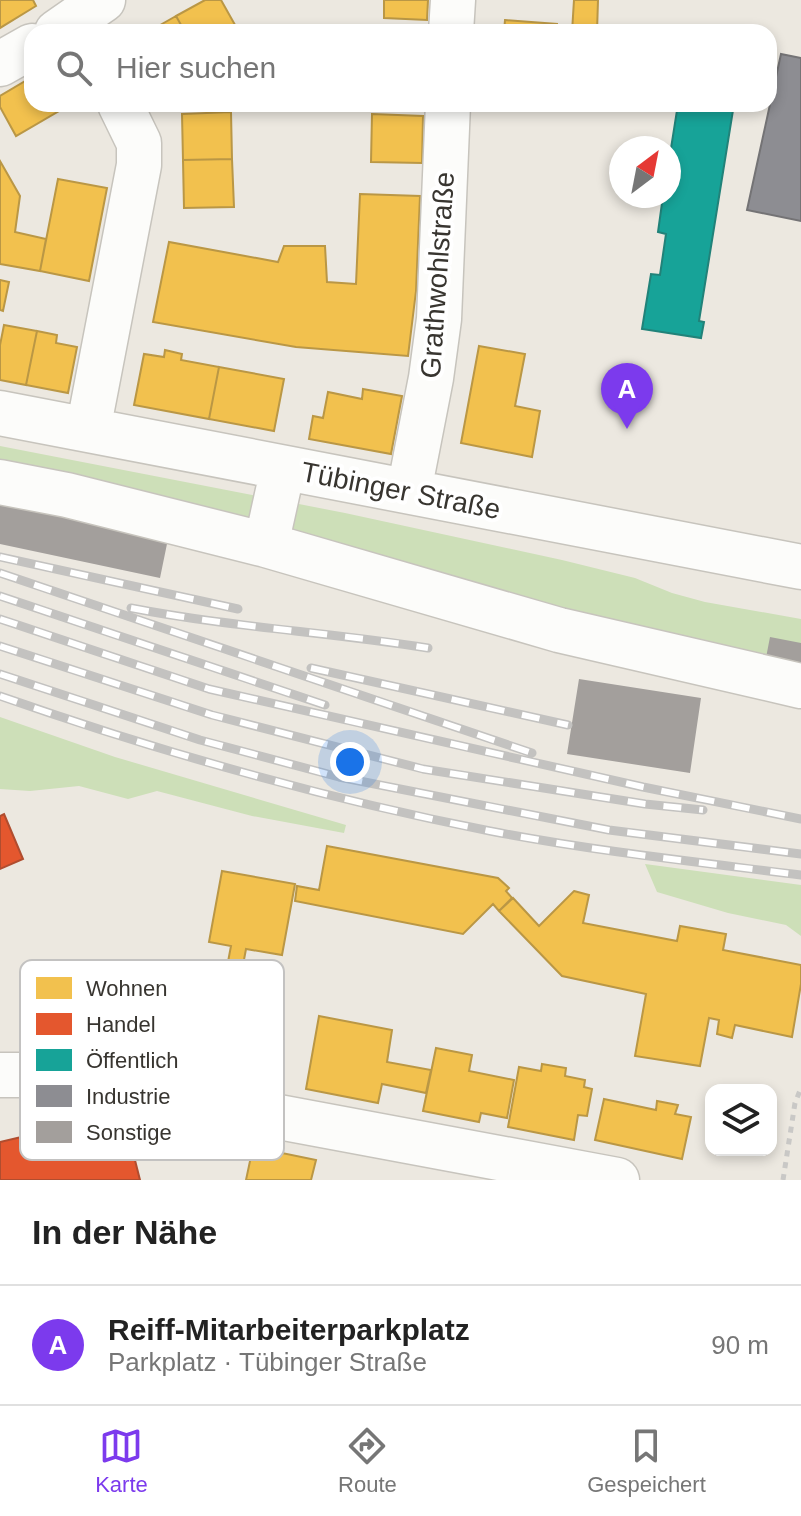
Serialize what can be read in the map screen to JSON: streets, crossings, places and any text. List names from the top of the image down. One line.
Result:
{"streets":{"street":["Grathwohlstraße","Tübinger Straße"]},"crossings":[["Grathwohlstraße","Tübinger Straße"]],"legend":["Wohnen","Handel","Öffentlich","Industrie","Sonstige"],"north":"top right","page":{"search":"Hier suchen","pins":"A","heading":"In der Nähe","list":[{"mark":"A","name":"Reiff-Mitarbeiterparkplatz","note":"Parkplatz · Tübinger Straße","value":"90 m"}],"nav":["Karte","Route","Gespeichert"]}}
